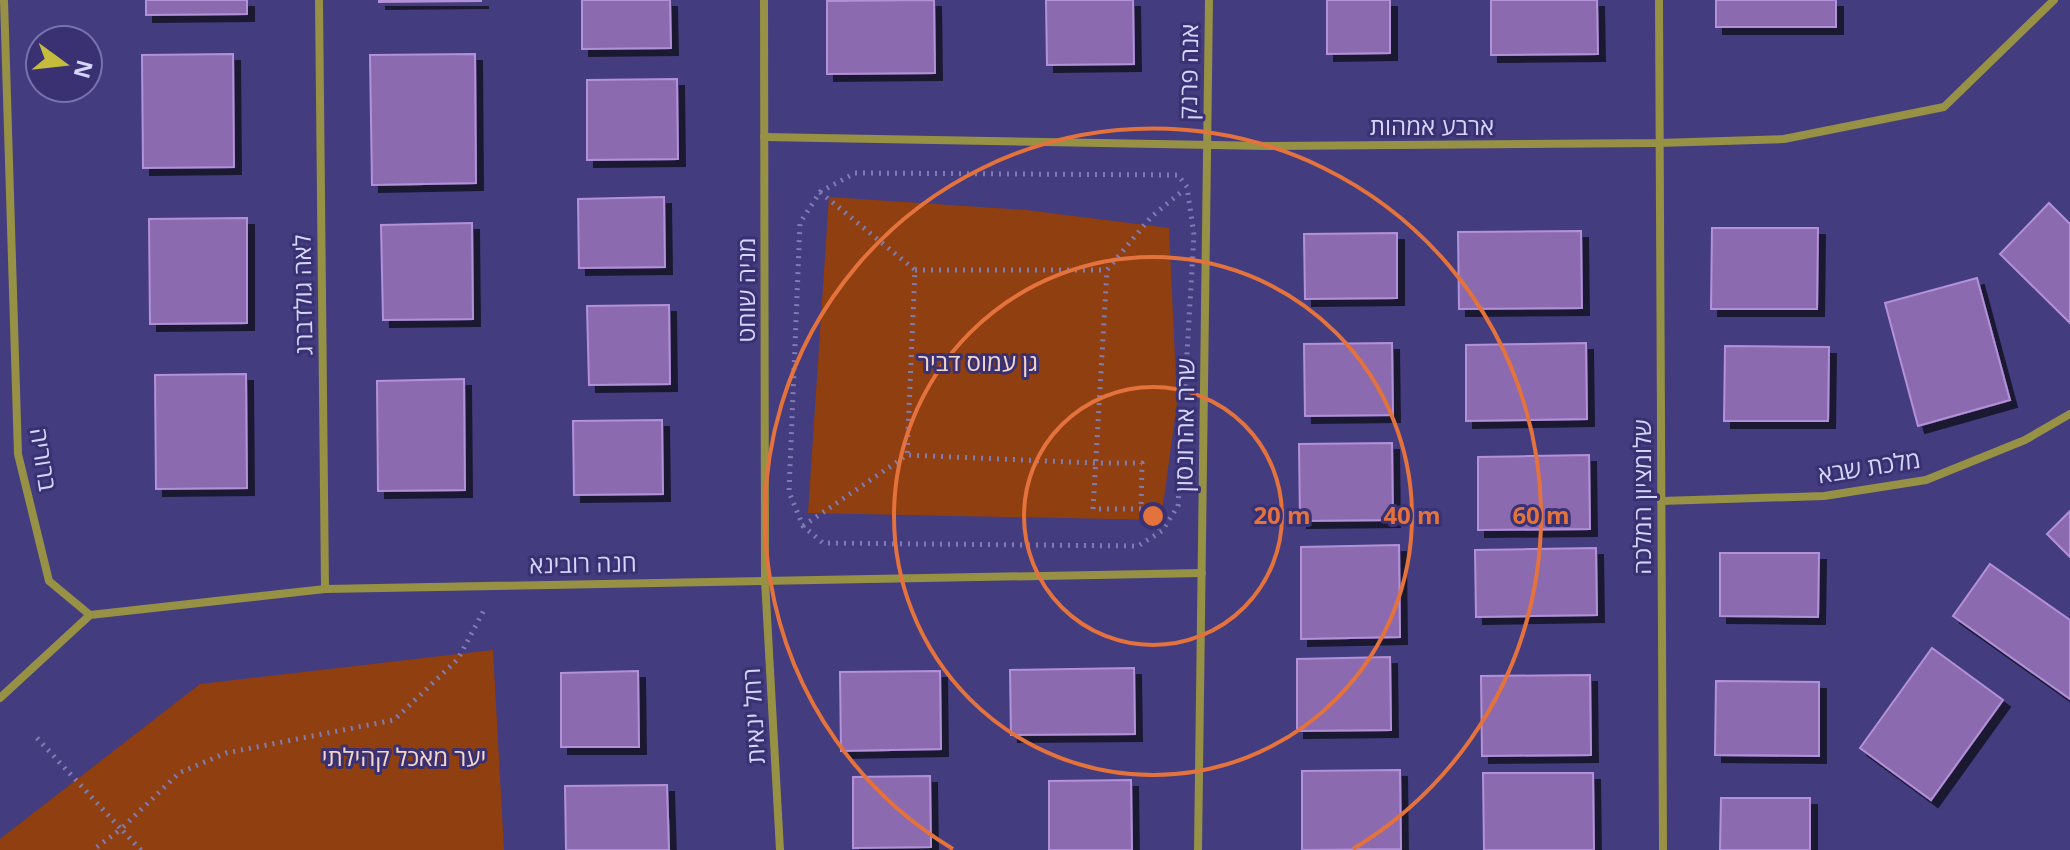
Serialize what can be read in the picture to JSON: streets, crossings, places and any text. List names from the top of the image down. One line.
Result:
{"streets":{"street":["אנה פרנק","ארבע אמהות","מניה שוחט","לאה גולדברג","שרה אהרונסון","ברוריה","מלכת שבא","שלומציון המלכה","חנה רובינא","רחל ינאית"]},"crossings":[["אנה פרנק","ארבע אמהות"],["אנה פרנק","שרה אהרונסון"],["ארבע אמהות","מניה שוחט"],["ארבע אמהות","שרה אהרונסון"],["ארבע אמהות","שלומציון המלכה"],["מניה שוחט","חנה רובינא"],["מניה שוחט","רחל ינאית"],["לאה גולדברג","חנה רובינא"],["שרה אהרונסון","חנה רובינא"],["ברוריה","חנה רובינא"],["מלכת שבא","שלומציון המלכה"],["חנה רובינא","רחל ינאית"]],"parks":["גן עמוס דביר","יער מאכל קהילתי"],"north":"right","rings":["20 m","40 m","60 m"]}
